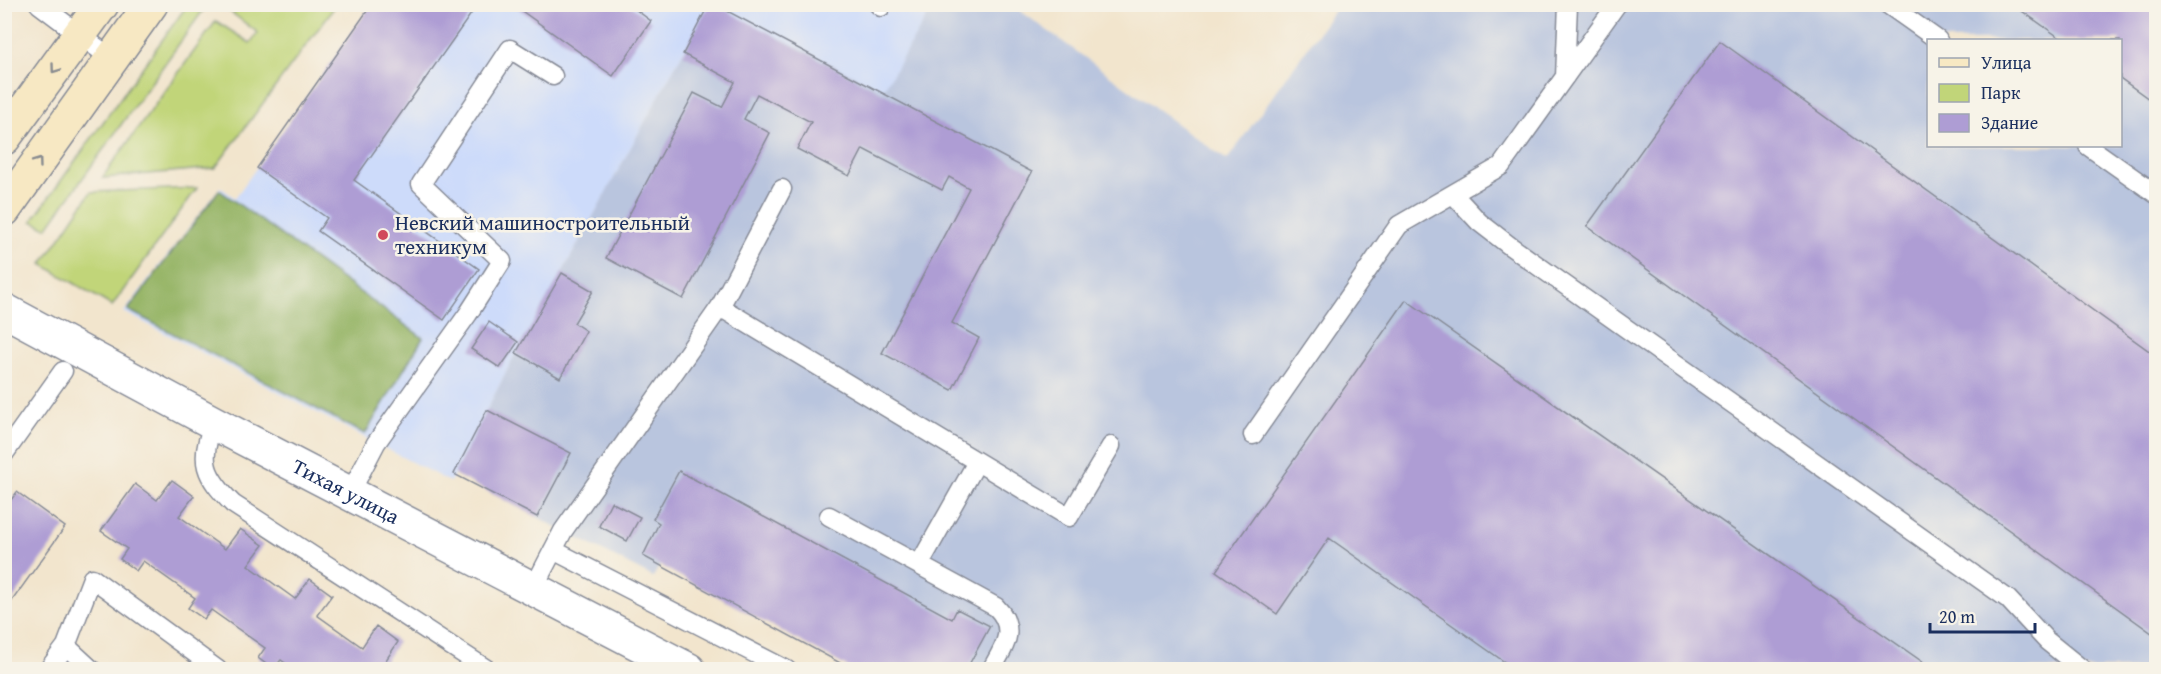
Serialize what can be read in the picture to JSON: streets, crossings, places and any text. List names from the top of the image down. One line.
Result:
{"streets":{"street":["Тихая улица"]},"places":["Невский машиностроительный техникум"],"legend":["Улица","Парк","Здание"],"scale_bar":"20 m"}
